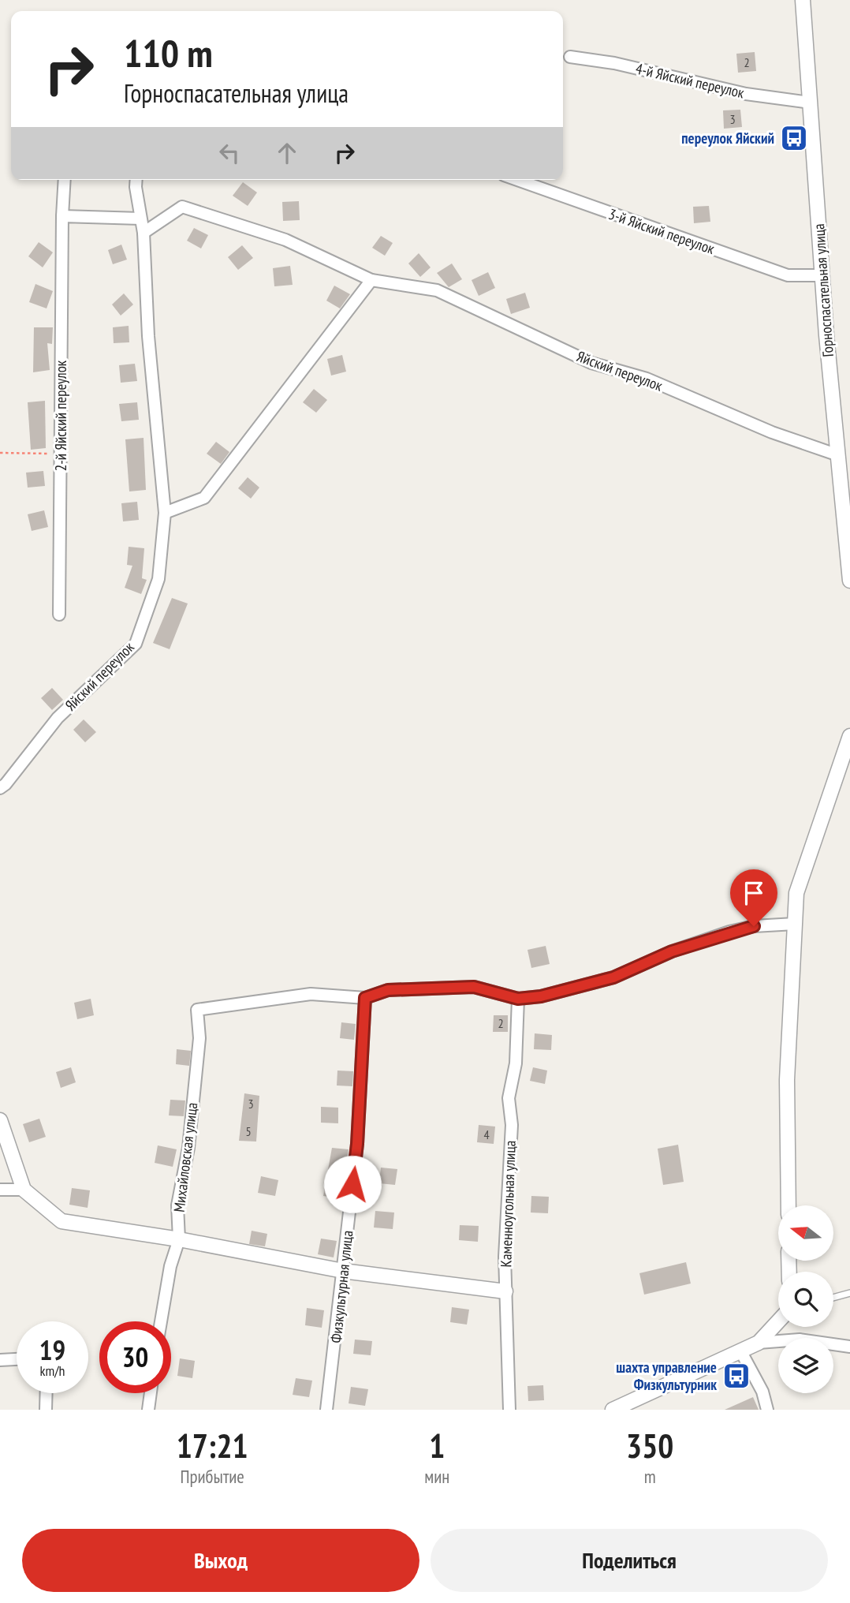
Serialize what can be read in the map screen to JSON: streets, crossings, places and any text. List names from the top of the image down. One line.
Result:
{"streets":{"street":["4-й Яйский переулок","3-й Яйский переулок","Горноспасательная улица","Яйский переулок","2-й Яйский переулок","Михайловская улица","Каменноугольная улица","Физкультурная улица"]},"crossings":[["4-й Яйский переулок","Горноспасательная улица"],["3-й Яйский переулок","Горноспасательная улица"],["Горноспасательная улица","Яйский переулок"],["Михайловская улица","Физкультурная улица"]],"places":{"bus stop":["переулок Яйский","шахта управление Физкультурник"]},"house_numbers":["2","3","2","3","5","4"],"north":"left","page":{"turn":["110 m","Горноспасательная улица"],"speed":"19 km/h","limit":"30","eta":["17:21","Прибытие","1","мин","350","m"],"buttons":["Выход","Поделиться"]}}
